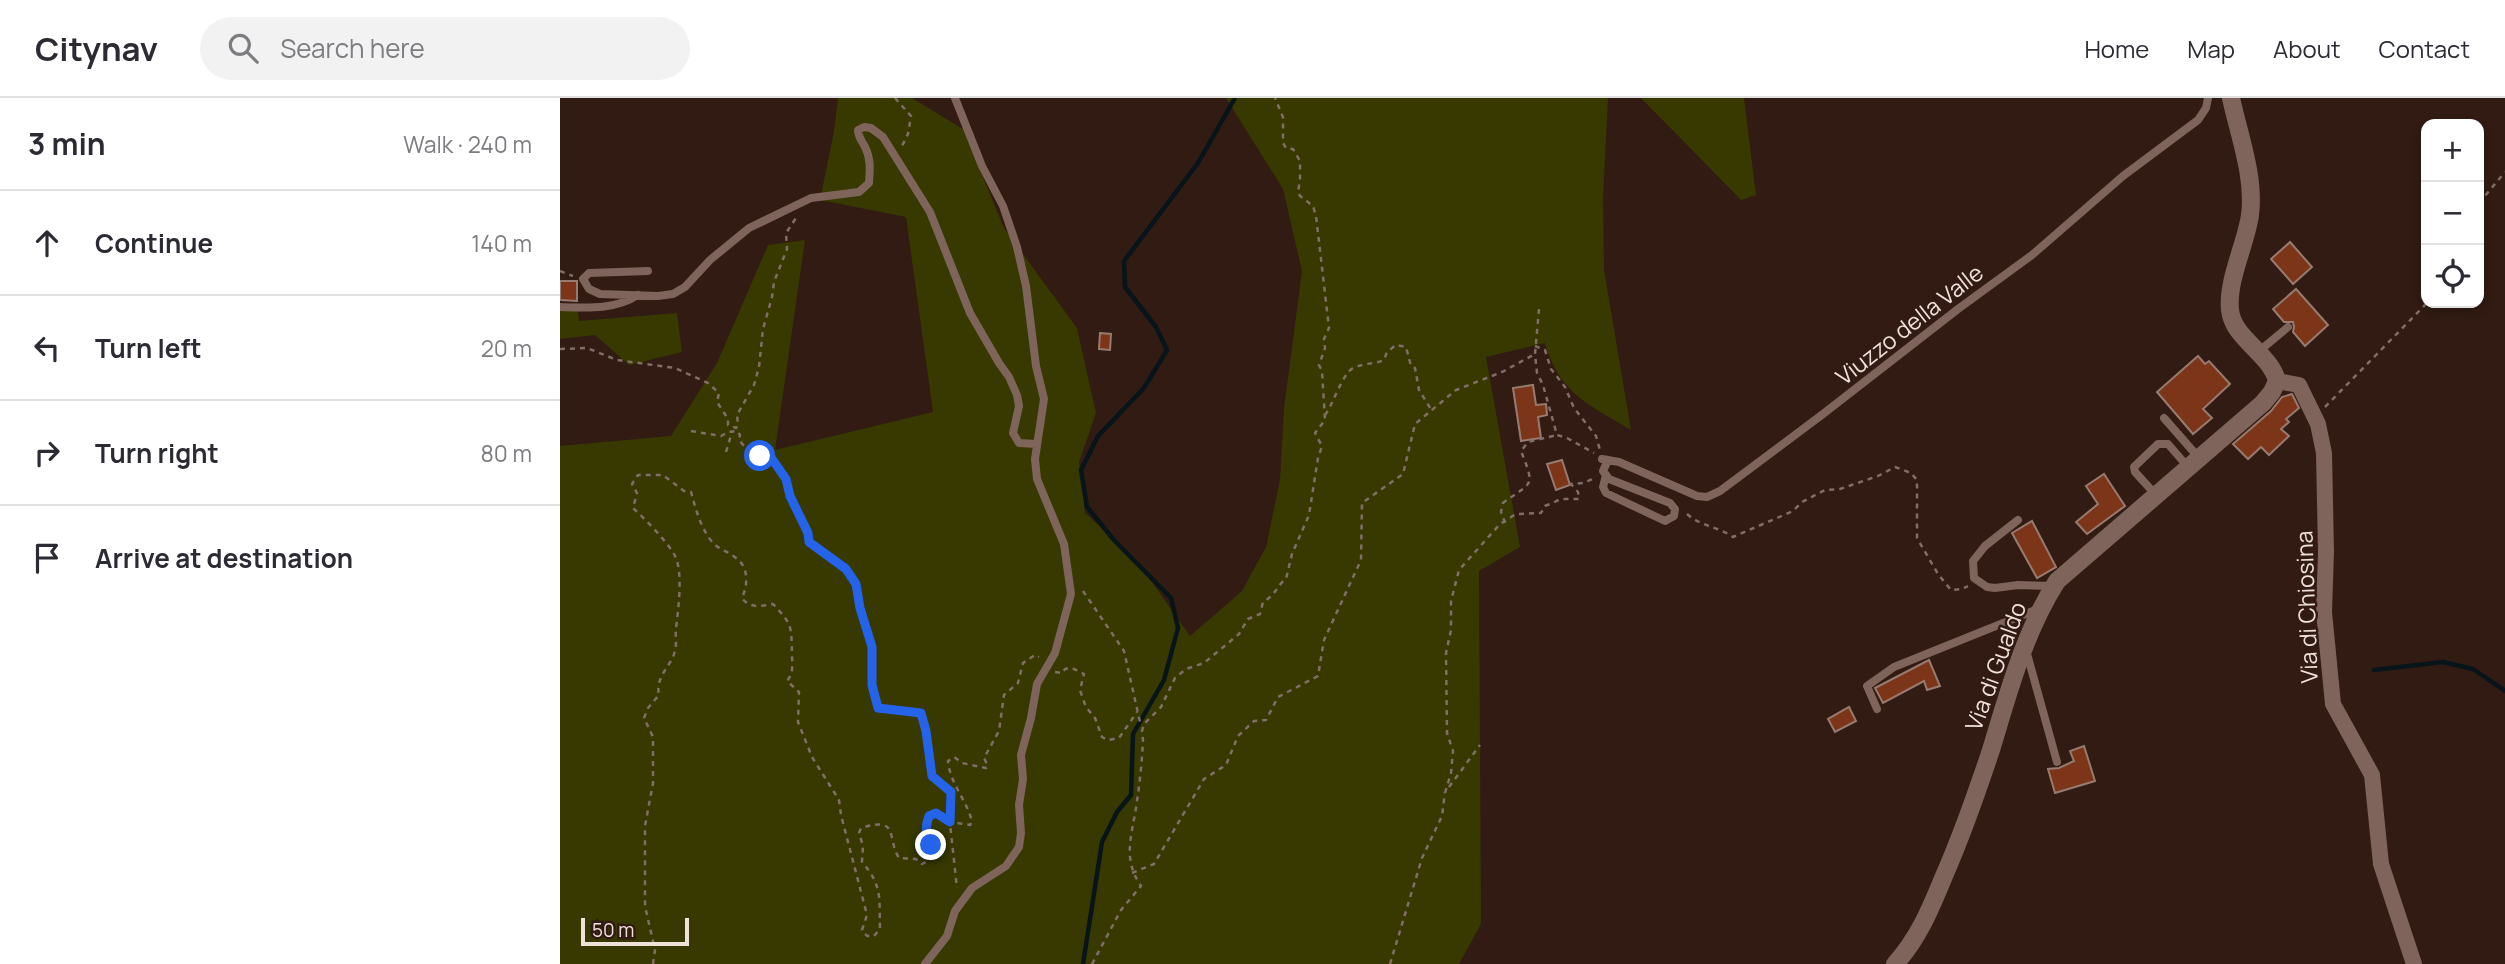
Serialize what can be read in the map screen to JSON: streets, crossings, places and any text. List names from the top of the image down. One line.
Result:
{"streets":{"street":["Via di Chiosina","Via di Gualdo"],"lane":["Viuzzo della Valle"]},"crossings":[["Via di Chiosina","Via di Gualdo"]],"scale_bar":"50 m","page":{"header":"Citynav","search":"Search here","nav":["Home","Map","About","Contact"],"heading":["3 min","Walk · 240 m"],"map_buttons":["+","−"],"list":[["Continue","140 m"],["Turn left","20 m"],["Turn right","80 m"],"Arrive at destination"],"scale":"50 m"}}
